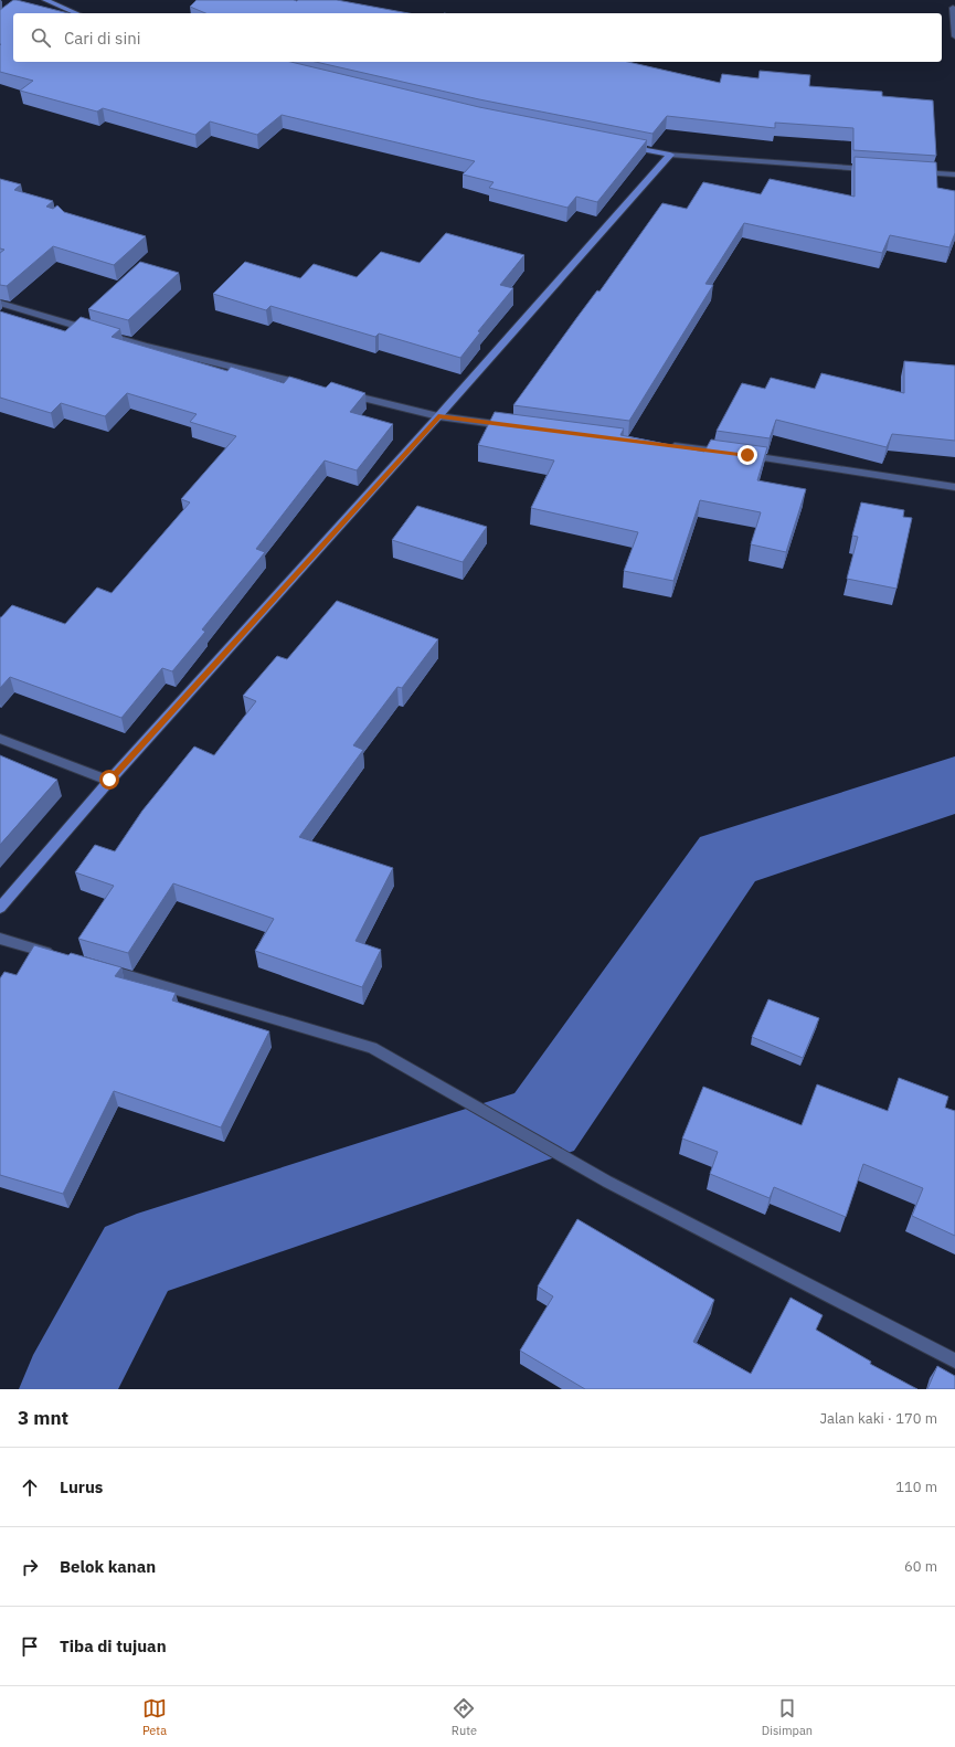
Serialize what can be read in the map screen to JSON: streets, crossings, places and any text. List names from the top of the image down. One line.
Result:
{"page":{"search":"Cari di sini","heading":["3 mnt","Jalan kaki · 170 m"],"list":[["Lurus","110 m"],["Belok kanan","60 m"],"Tiba di tujuan"],"nav":["Peta","Rute","Disimpan"]}}
